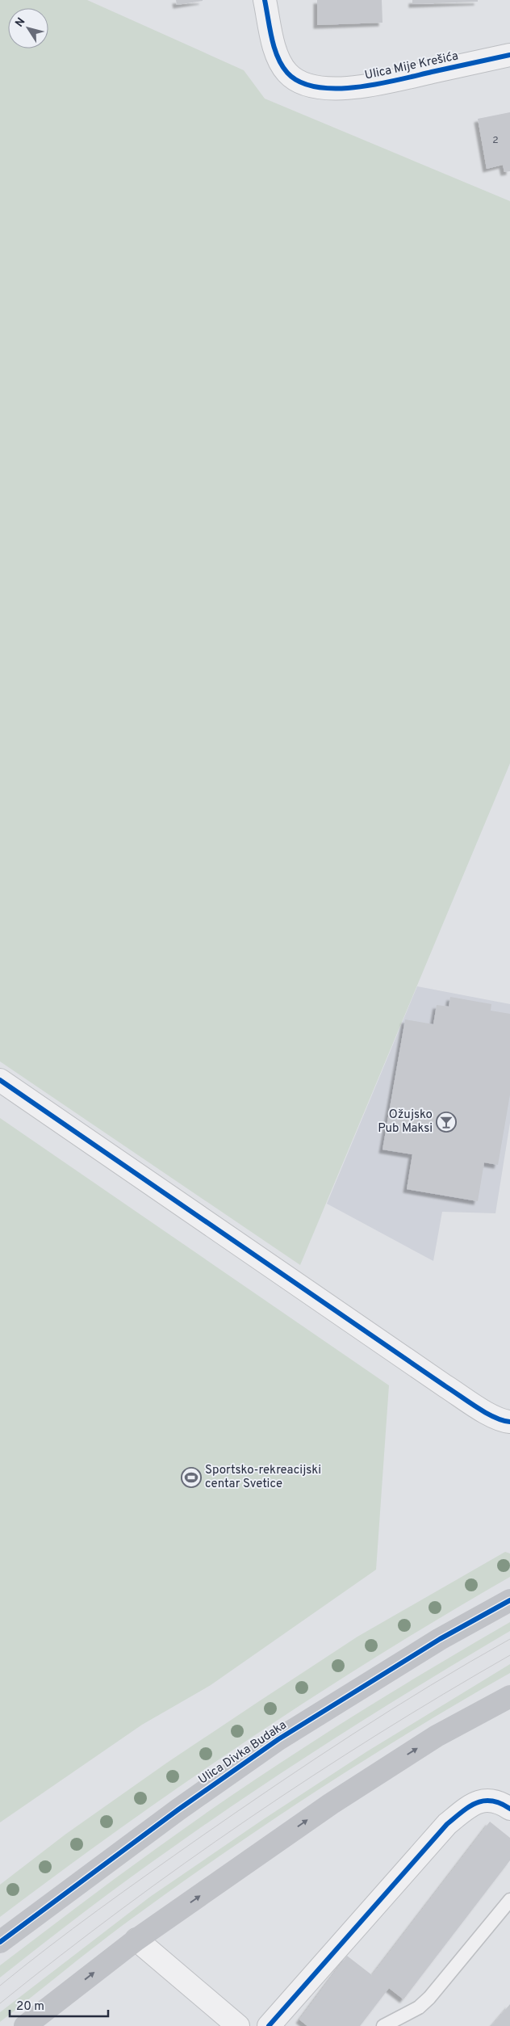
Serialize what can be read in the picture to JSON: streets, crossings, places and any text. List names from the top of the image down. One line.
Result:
{"streets":{"street":["Ulica Mije Krešića","Ulica Divka Budaka"]},"places":{"bar":["Ožujsko Pub Maksi"],"sports":["Sportsko-rekreacijski centar Svetice"]},"house_numbers":["2"],"scale_bar":"20 m","north":"top left"}
